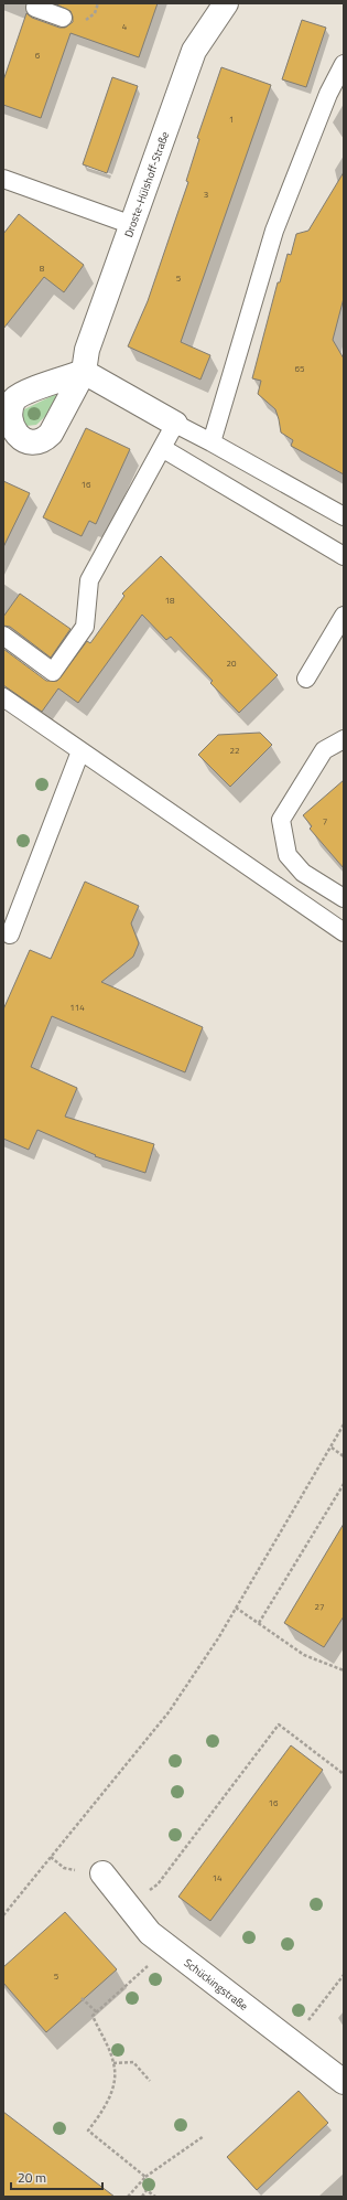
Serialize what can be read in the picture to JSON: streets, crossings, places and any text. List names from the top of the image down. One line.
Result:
{"streets":{"street":["Droste-Hülshoff-Straße","Schückingstraße"]},"house_numbers":["4","6","1","3","8","5","65","16","18","20","22","7","114","27","16","14","5"],"scale_bar":"20 m"}
